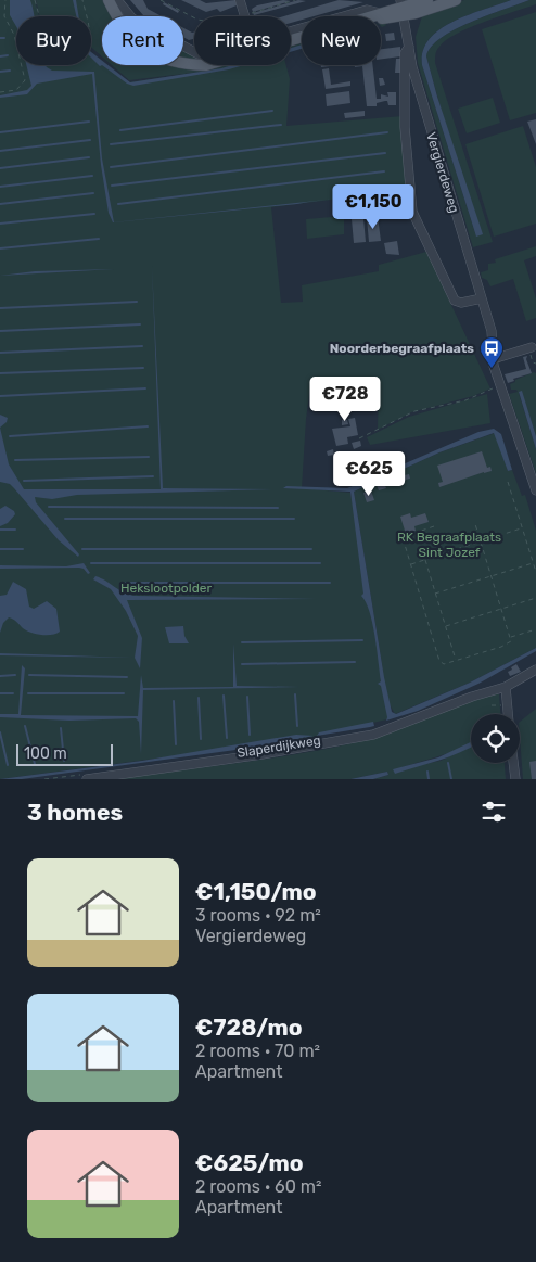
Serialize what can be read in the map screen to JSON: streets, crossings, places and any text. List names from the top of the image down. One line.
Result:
{"streets":{"street":["Vergierdeweg","Slaperdijkweg"]},"parks":["RK Begraafplaats Sint Jozef","Hekslootpolder"],"places":{"bus stop":["Noorderbegraafplaats"]},"scale_bar":"100 m","page":{"chip":["Buy","Rent","Filters","New"],"price":["€1,150","€728","€625"],"scale":"100 m","heading":"3 homes","list":[{"name":"€1,150/mo","note":"3 rooms · 92 m² · Vergierdeweg"},{"name":"€728/mo","note":"2 rooms · 70 m² · Apartment"},{"name":"€625/mo","note":"2 rooms · 60 m² · Apartment"}]}}
